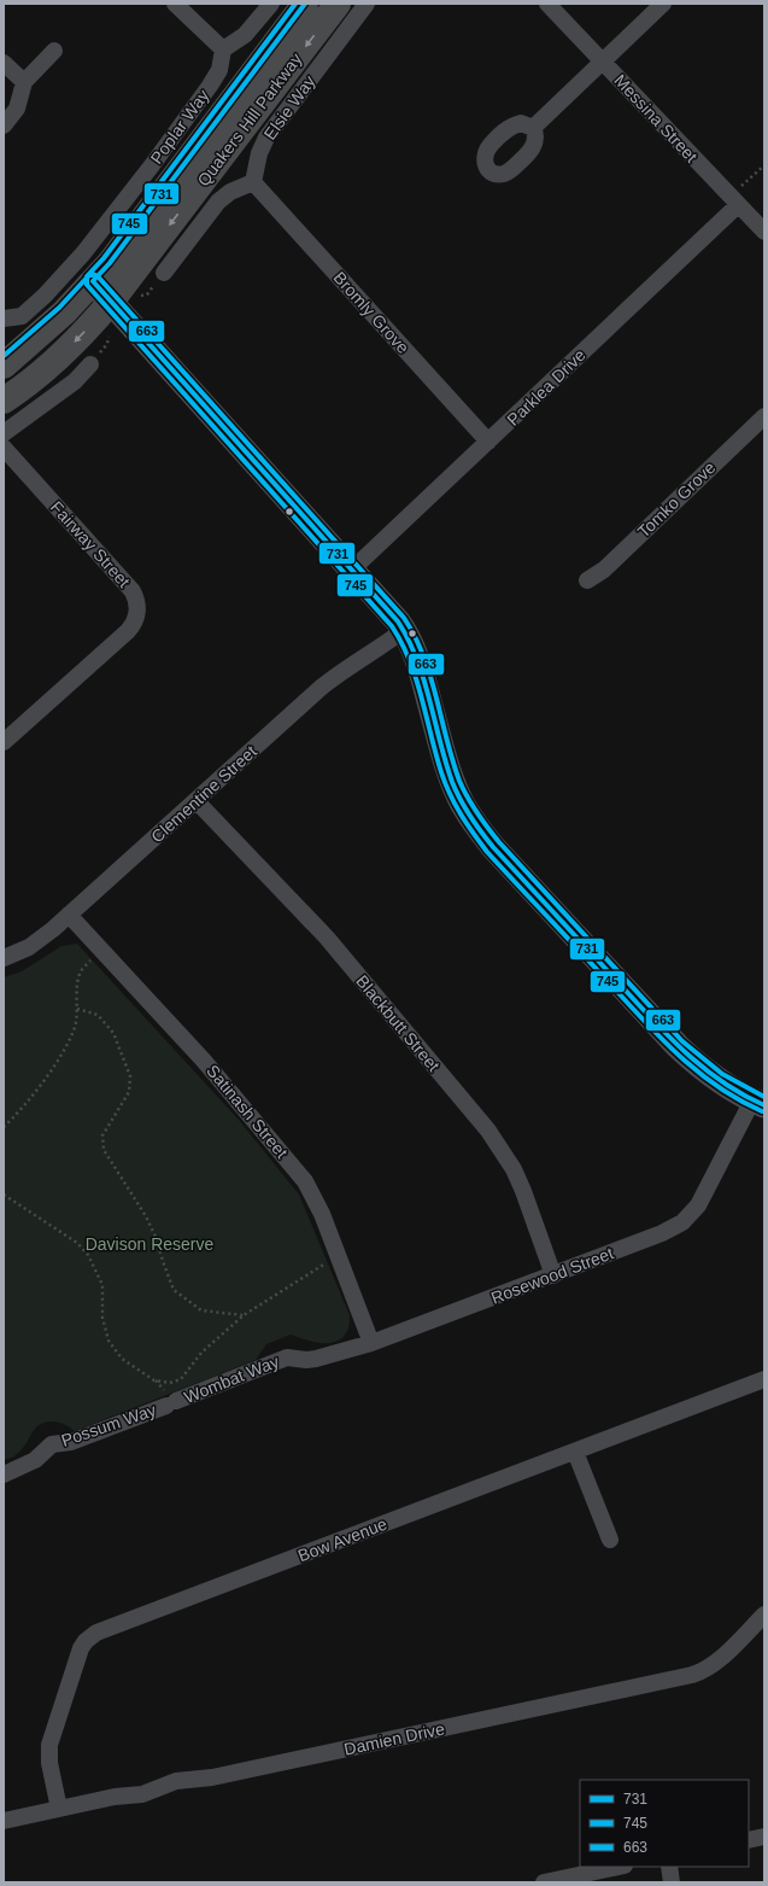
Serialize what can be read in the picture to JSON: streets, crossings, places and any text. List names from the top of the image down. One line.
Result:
{"streets":{"main road":["Quakers Hill Parkway"],"street":["Elsie Way","Messina Street","Poplar Way","Bromly Grove","Parklea Drive","Tomko Grove","Fairway Street","Clementine Street","Blackbutt Street","Satinash Street","Rosewood Street","Wombat Way","Possum Way","Bow Avenue","Damien Drive"]},"crossings":[["Elsie Way","Bromly Grove"],["Messina Street","Parklea Drive"],["Bromly Grove","Parklea Drive"],["Clementine Street","Blackbutt Street"],["Clementine Street","Satinash Street"],["Blackbutt Street","Rosewood Street"],["Satinash Street","Rosewood Street"],["Rosewood Street","Wombat Way"],["Wombat Way","Possum Way"],["Bow Avenue","Damien Drive"]],"parks":["Davison Reserve"],"lines":["transit line 731","transit line 745","transit line 663"],"legend":["731","745","663"]}
